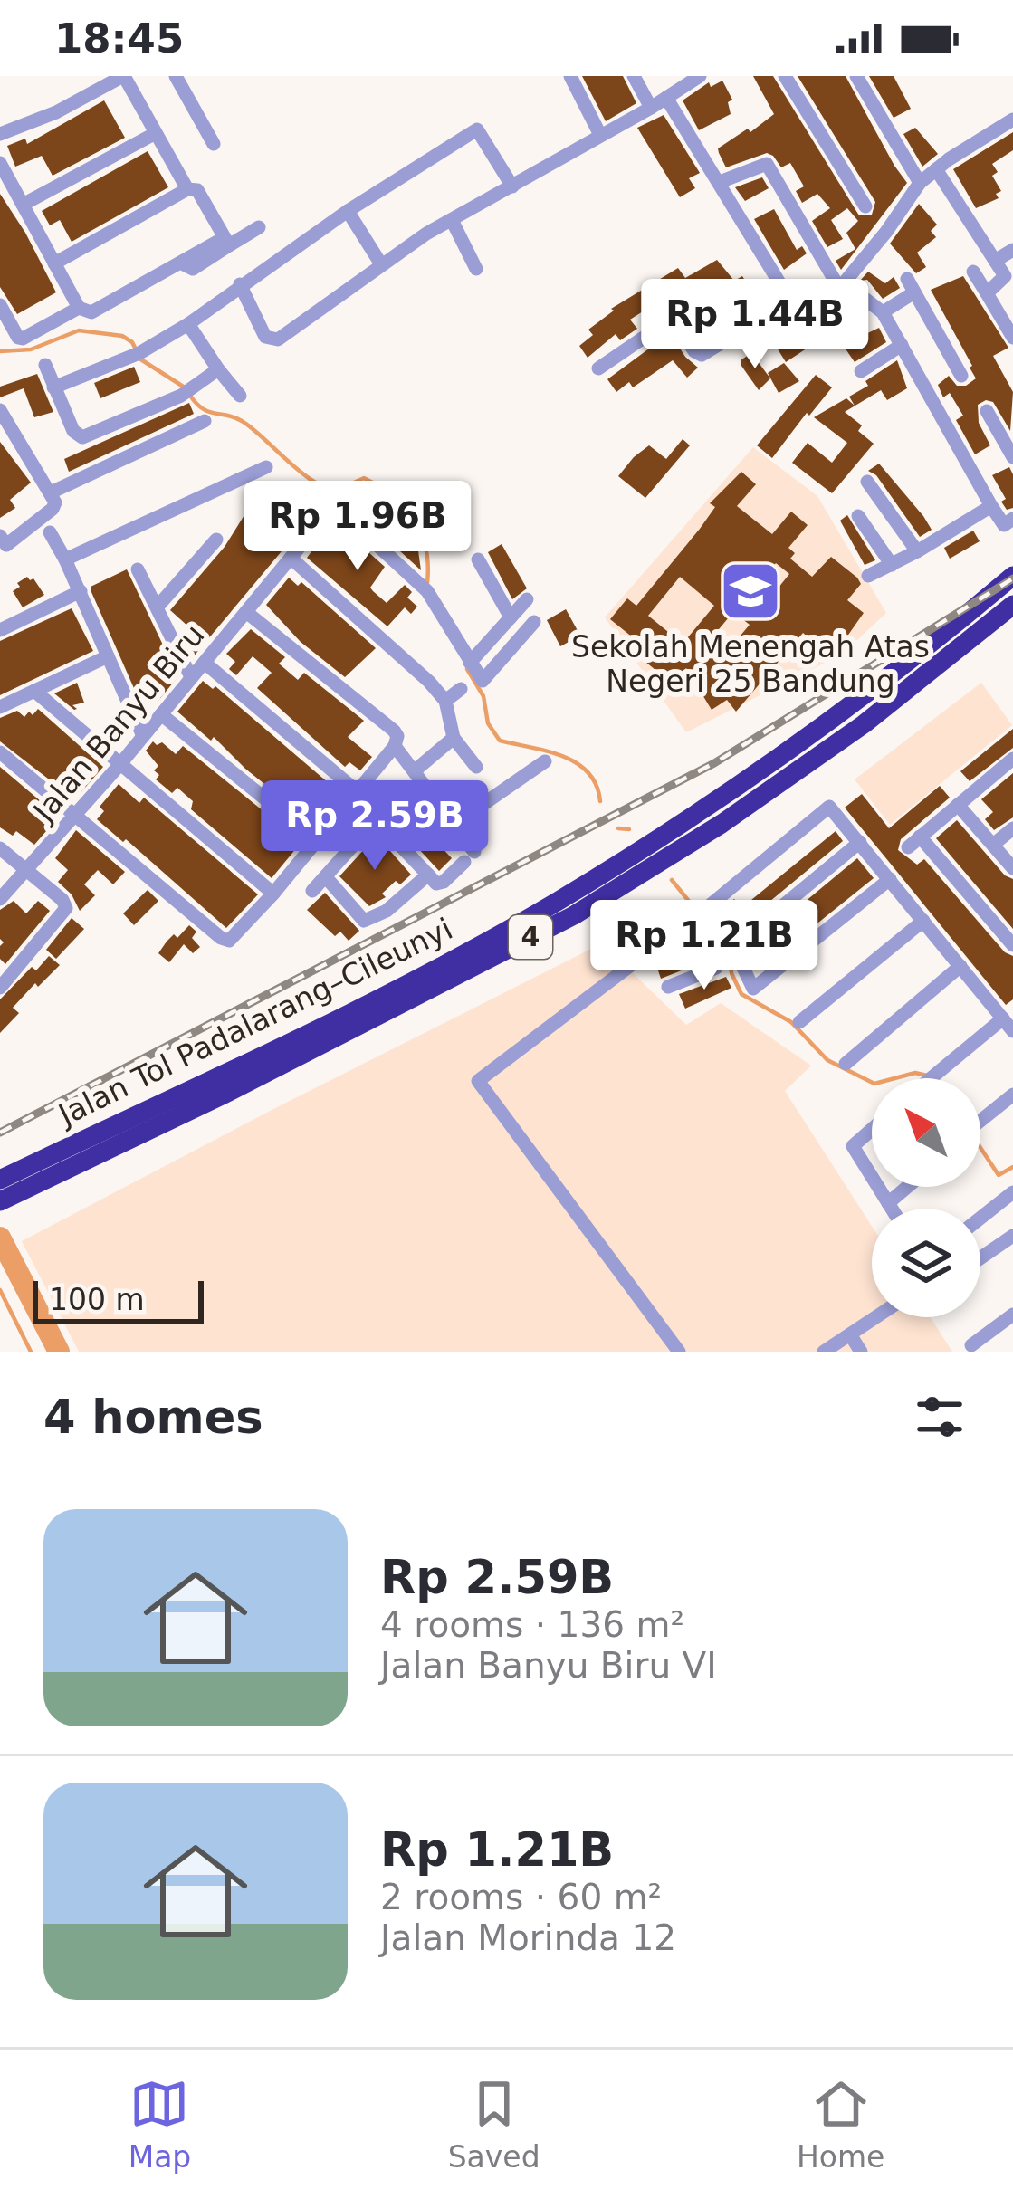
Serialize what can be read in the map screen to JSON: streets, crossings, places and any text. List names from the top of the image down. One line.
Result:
{"streets":{"highway":["4","Jalan Tol Padalarang–Cileunyi"],"street":["Jalan Banyu Biru"]},"places":{"school or university":["Sekolah Menengah Atas Negeri 25 Bandung"]},"scale_bar":"100 m","north":"top left","page":{"status":"18:45","price":["Rp 1.44B","Rp 1.96B","Rp 2.59B","Rp 1.21B"],"scale":"100 m","heading":"4 homes","list":[{"name":"Rp 2.59B","note":"4 rooms · 136 m² · Jalan Banyu Biru VI"},{"name":"Rp 1.21B","note":"2 rooms · 60 m² · Jalan Morinda 12"}],"tabs":["Map","Saved","Home"]}}
